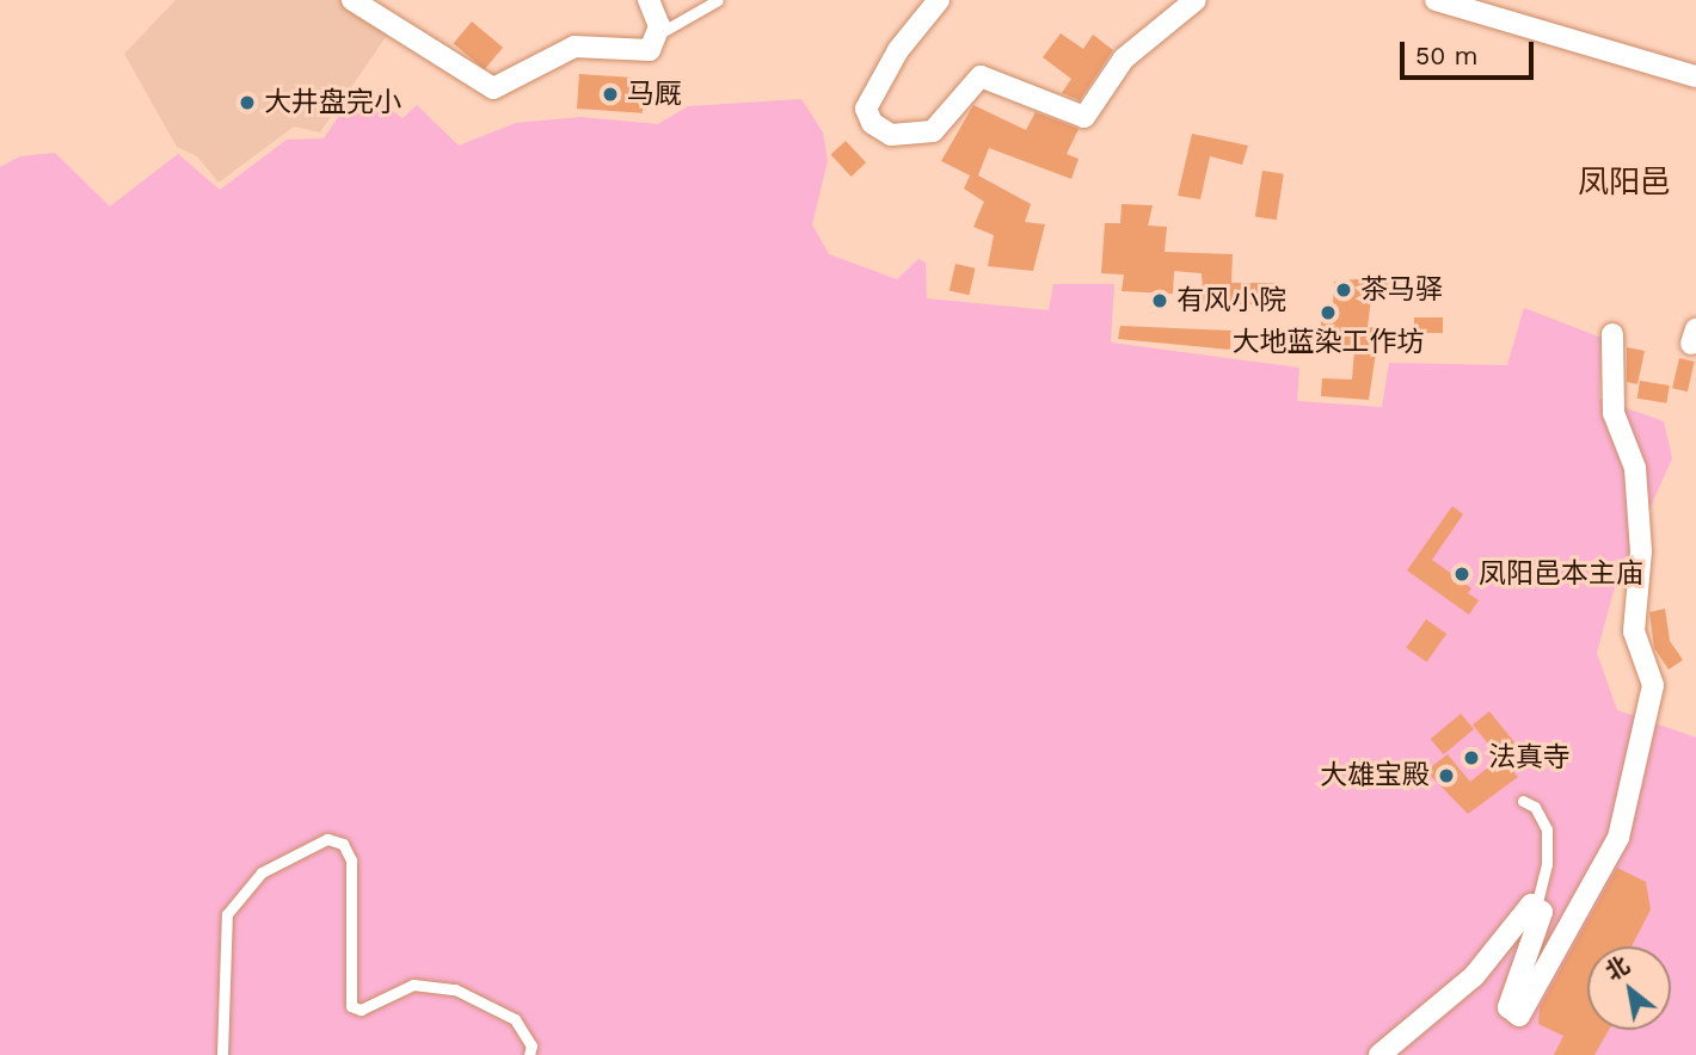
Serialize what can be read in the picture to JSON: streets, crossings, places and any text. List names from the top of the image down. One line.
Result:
{"districts":["凤阳邑"],"places":["马厩","大井盘完小","茶马驿","有风小院","大地蓝染工作坊","凤阳邑本主庙","法真寺","大雄宝殿"],"scale_bar":"50 m","north":"top left"}
